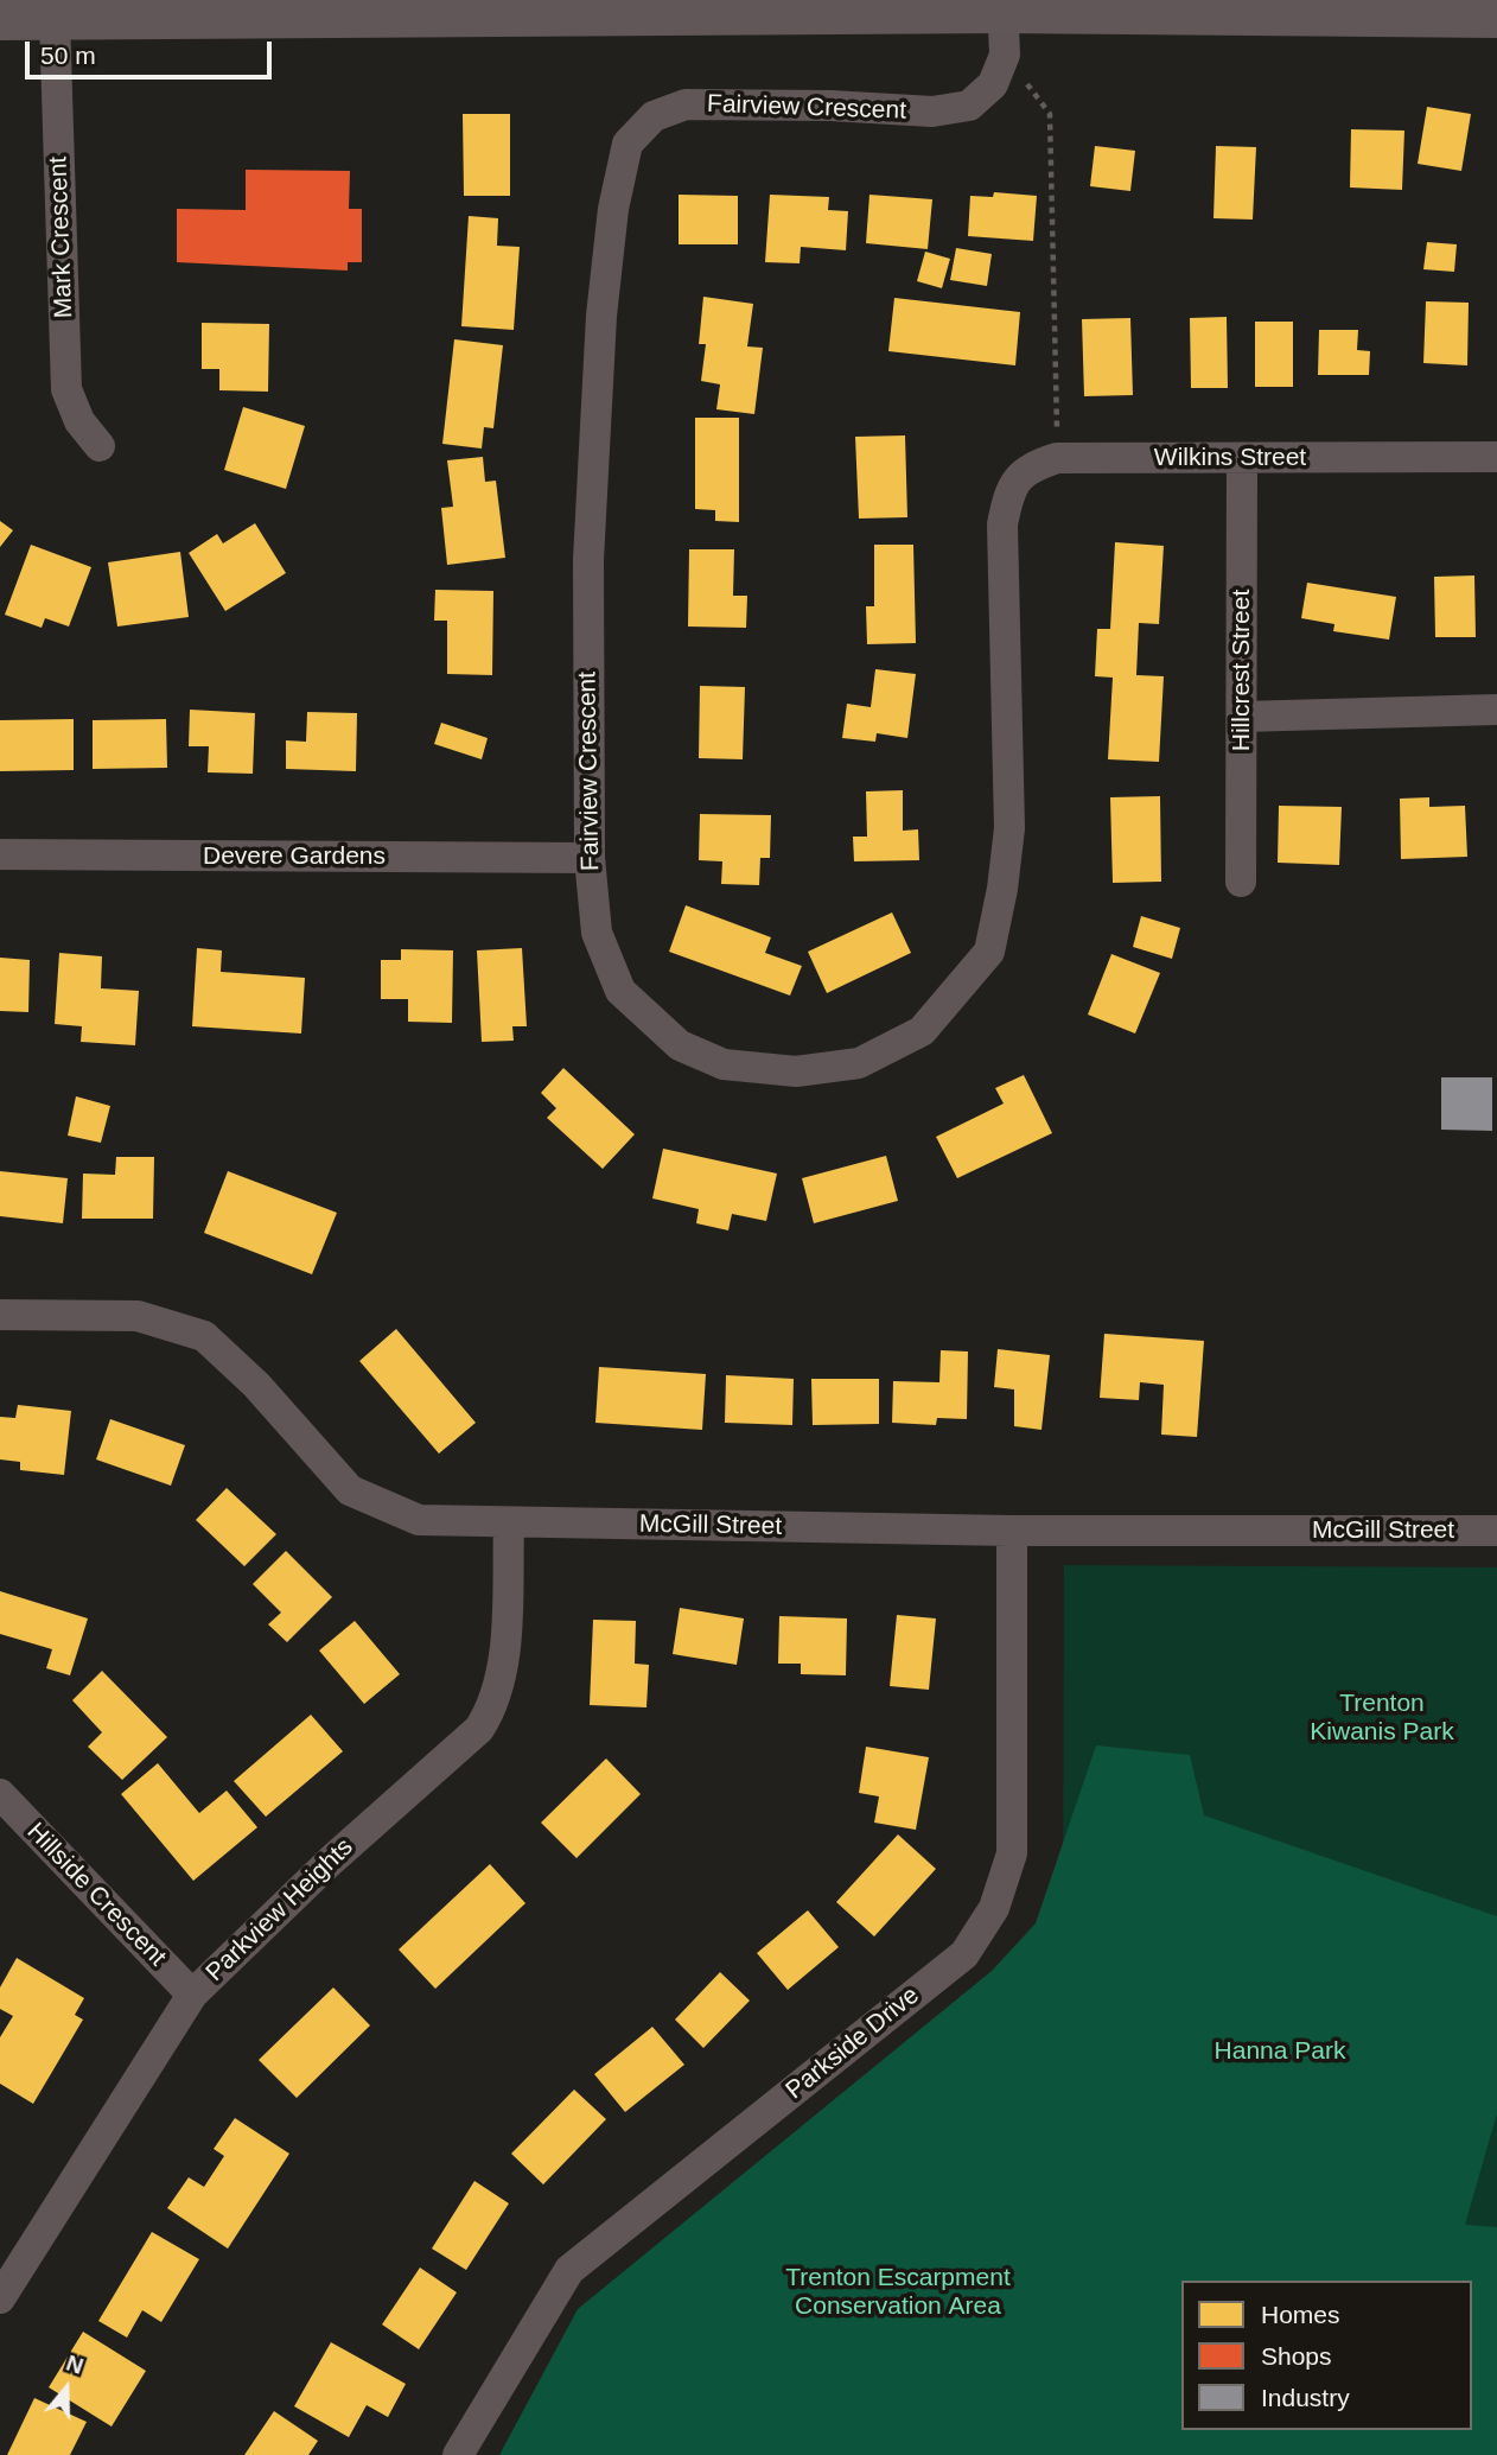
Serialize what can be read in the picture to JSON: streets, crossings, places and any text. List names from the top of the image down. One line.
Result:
{"streets":{"street":["Fairview Crescent","Mark Crescent","Wilkins Street","Hillcrest Street","Devere Gardens","McGill Street","Hillside Crescent","Parkview Heights","Parkside Drive"]},"crossings":[["Fairview Crescent","Wilkins Street"],["Fairview Crescent","Devere Gardens"],["Wilkins Street","Hillcrest Street"],["McGill Street","Parkview Heights"],["McGill Street","Parkside Drive"],["Hillside Crescent","Parkview Heights"]],"parks":["Trenton Kiwanis Park","Hanna Park","Trenton Escarpment Conservation Area"],"legend":["Homes","Shops","Industry"],"scale_bar":"50 m","north":"top"}
